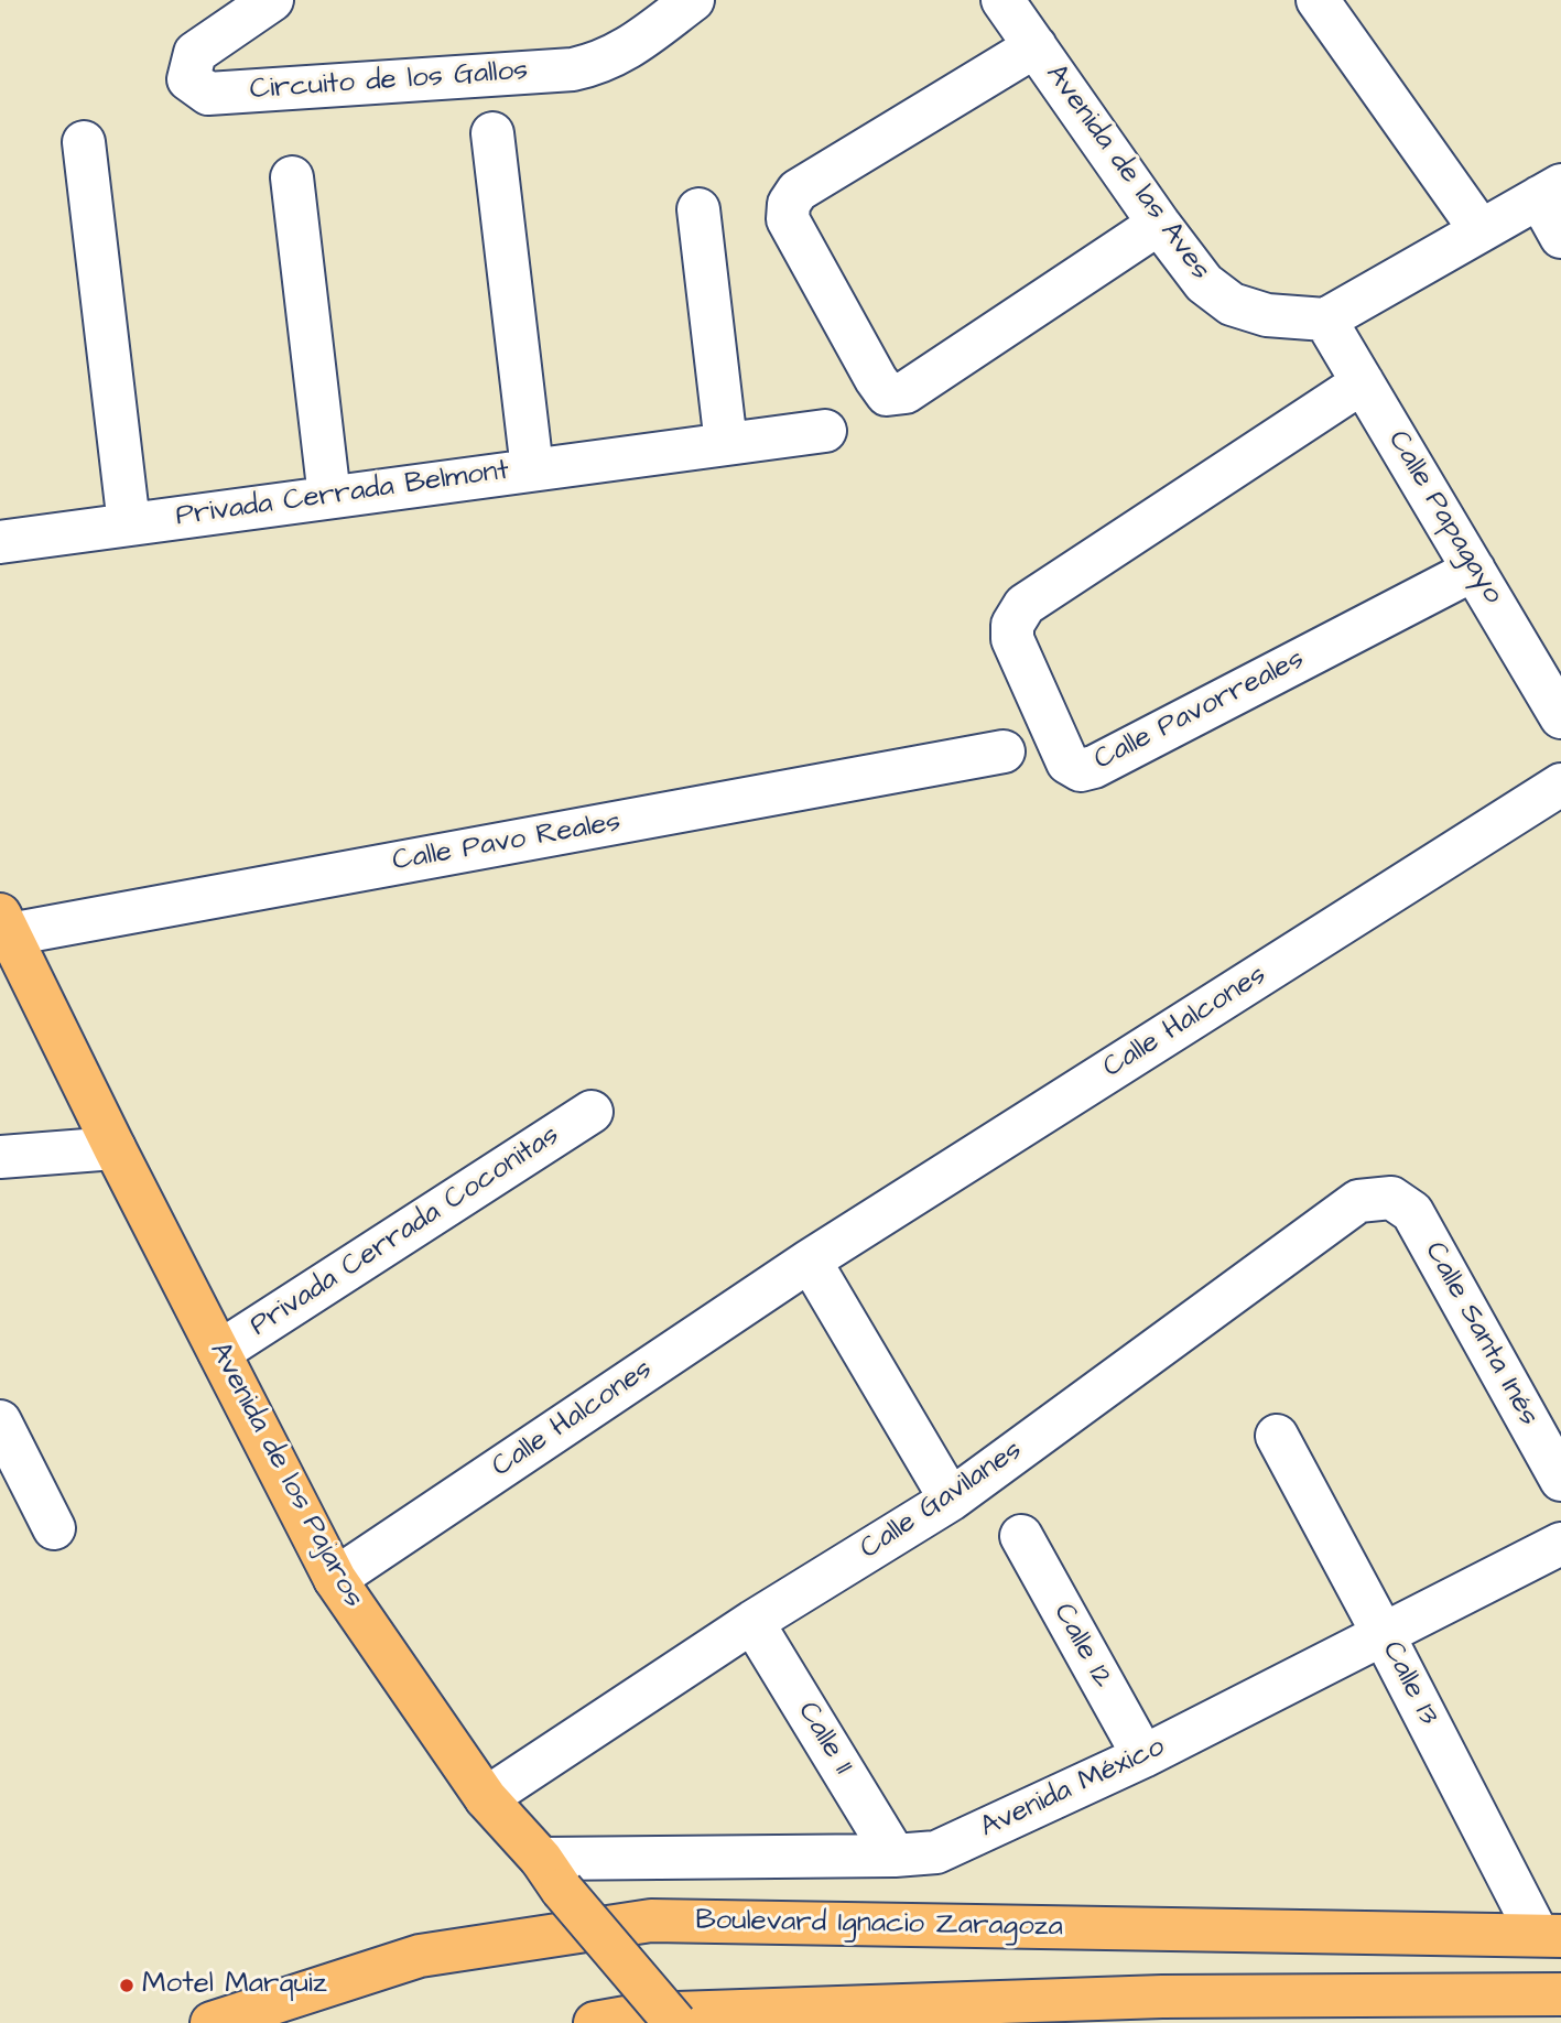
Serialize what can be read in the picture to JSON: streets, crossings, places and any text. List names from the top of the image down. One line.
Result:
{"streets":{"main road":["Avenida de los Pajaros","Boulevard Ignacio Zaragoza"],"street":["Circuito de los Gallos","Avenida de las Aves","Privada Cerrada Belmont","Calle Papagayo","Calle Pavorreales","Calle Pavo Reales","Calle Halcones","Privada Cerrada Coconitas","Calle Santa Inés","Calle Gavilanes","Calle 12","Calle 13","Calle 11","Avenida México"]},"crossings":[["Avenida de las Aves","Calle Papagayo"],["Calle Papagayo","Calle Pavorreales"],["Calle Pavo Reales","Avenida de los Pajaros"],["Calle Halcones","Avenida de los Pajaros"],["Privada Cerrada Coconitas","Avenida de los Pajaros"],["Calle Santa Inés","Calle Gavilanes"],["Avenida de los Pajaros","Calle Gavilanes"],["Avenida de los Pajaros","Avenida México"],["Calle Gavilanes","Calle 11"],["Calle 12","Avenida México"],["Calle 13","Avenida México"],["Calle 13","Boulevard Ignacio Zaragoza"],["Calle 11","Avenida México"]],"places":["Motel Marquiz"]}
